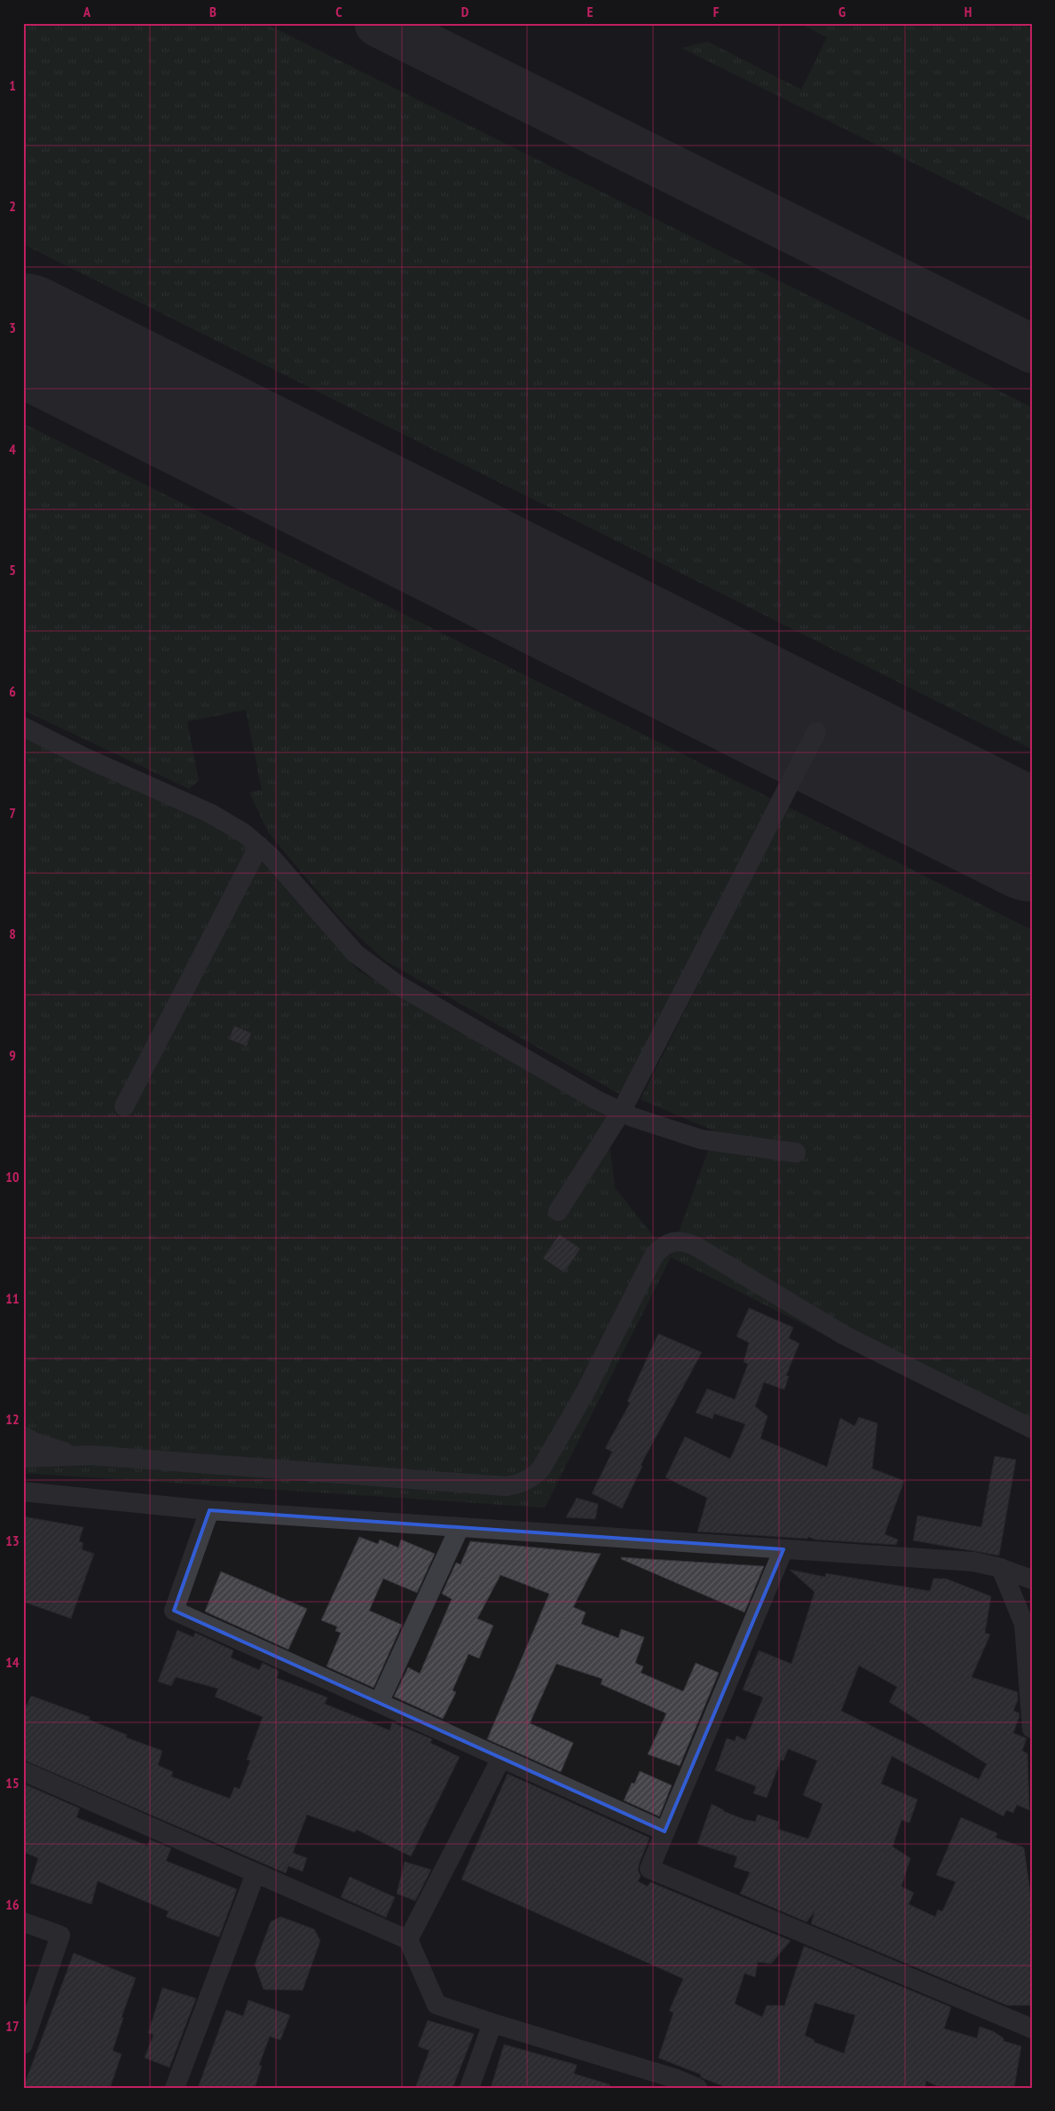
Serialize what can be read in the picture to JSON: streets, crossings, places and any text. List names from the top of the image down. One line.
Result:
{"grid":{"columns":["A","B","C","D","E","F","G","H"],"rows":["1","2","3","4","5","6","7","8","9","10","11","12","13","14","15","16","17"]}}
